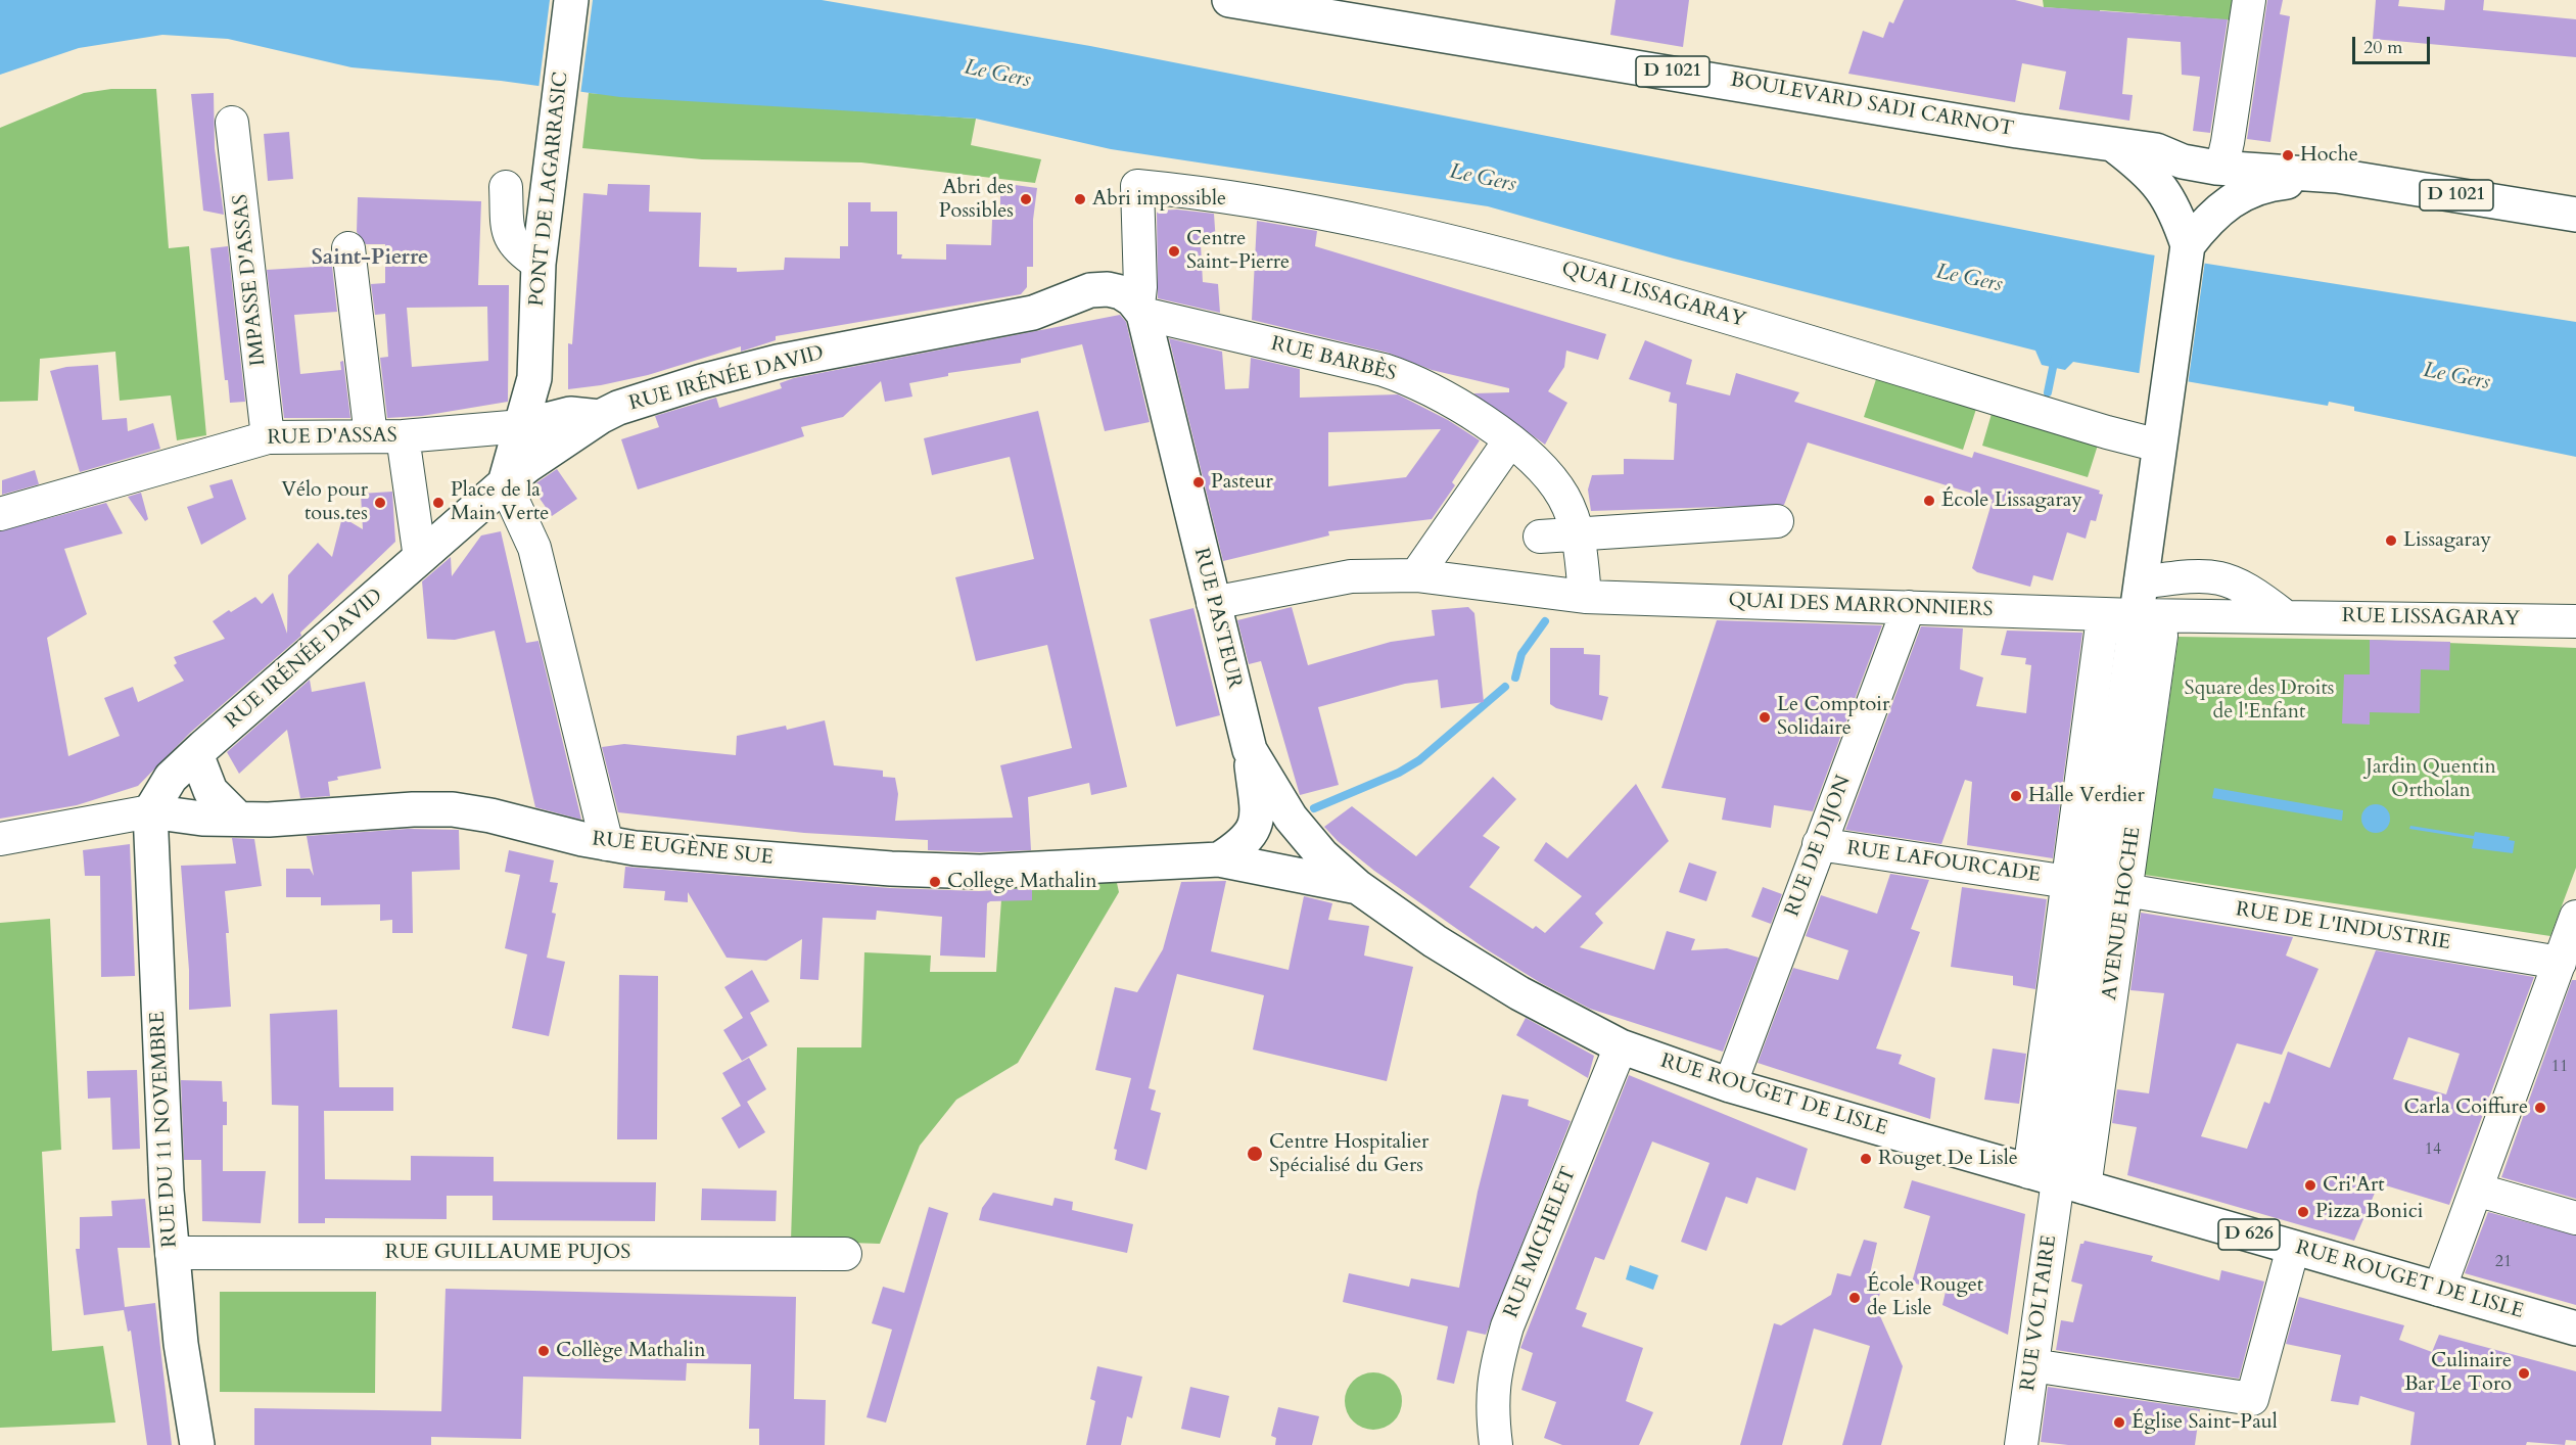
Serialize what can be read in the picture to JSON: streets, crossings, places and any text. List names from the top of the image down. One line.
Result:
{"streets":{"main road":["D 1021","BOULEVARD SADI CARNOT","PONT DE LAGARRASIC","RUE IRÉNÉE DAVID","RUE D'ASSAS","RUE PASTEUR","RUE EUGÈNE SUE","AVENUE HOCHE","RUE ROUGET DE LISLE","RUE DU 11 NOVEMBRE","D 626"],"street":["IMPASSE D'ASSAS","QUAI LISSAGARAY","RUE BARBÈS","QUAI DES MARRONNIERS","RUE LISSAGARAY","RUE DE DIJON","RUE LAFOURCADE","RUE DE L'INDUSTRIE","RUE MICHELET","RUE GUILLAUME PUJOS","RUE VOLTAIRE"]},"crossings":[["BOULEVARD SADI CARNOT","AVENUE HOCHE"],["PONT DE LAGARRASIC","RUE IRÉNÉE DAVID"],["PONT DE LAGARRASIC","RUE D'ASSAS"],["IMPASSE D'ASSAS","RUE D'ASSAS"],["QUAI LISSAGARAY","RUE BARBÈS"],["QUAI LISSAGARAY","RUE IRÉNÉE DAVID"],["QUAI LISSAGARAY","RUE PASTEUR"],["QUAI LISSAGARAY","AVENUE HOCHE"],["RUE BARBÈS","RUE IRÉNÉE DAVID"],["RUE BARBÈS","RUE PASTEUR"],["RUE IRÉNÉE DAVID","RUE D'ASSAS"],["RUE IRÉNÉE DAVID","RUE PASTEUR"],["RUE IRÉNÉE DAVID","RUE EUGÈNE SUE"],["RUE IRÉNÉE DAVID","RUE DU 11 NOVEMBRE"],["QUAI DES MARRONNIERS","RUE PASTEUR"],["QUAI DES MARRONNIERS","RUE LISSAGARAY"],["QUAI DES MARRONNIERS","RUE DE DIJON"],["QUAI DES MARRONNIERS","AVENUE HOCHE"],["RUE PASTEUR","RUE EUGÈNE SUE"],["RUE PASTEUR","RUE ROUGET DE LISLE"],["RUE LISSAGARAY","AVENUE HOCHE"],["RUE DE DIJON","RUE LAFOURCADE"],["RUE DE DIJON","RUE ROUGET DE LISLE"],["RUE EUGÈNE SUE","RUE ROUGET DE LISLE"],["RUE EUGÈNE SUE","RUE DU 11 NOVEMBRE"],["AVENUE HOCHE","RUE DE L'INDUSTRIE"],["AVENUE HOCHE","RUE ROUGET DE LISLE"],["AVENUE HOCHE","RUE VOLTAIRE"],["RUE ROUGET DE LISLE","RUE MICHELET"],["RUE ROUGET DE LISLE","RUE VOLTAIRE"],["RUE DU 11 NOVEMBRE","RUE GUILLAUME PUJOS"]],"districts":["Saint-Pierre"],"water":["Le Gers"],"parks":["Square des Droits de l'Enfant","Jardin Quentin Ortholan"],"places":["Hoche","Abri des Possibles","Abri impossible","Centre Saint-Pierre","Pasteur","École Lissagaray","Vélo pour tous.tes","Place de la Main Verte","Lissagaray","Le Comptoir Solidaire","Halle Verdier","College Mathalin","Carla Coiffure","Centre Hospitalier Spécialisé du Gers","Rouget De Lisle","Cri'Art","Pizza Bonici","École Rouget de Lisle","Collège Mathalin","Culinaire Bar Le Toro","Église Saint-Paul"],"house_numbers":["11","14","21"],"scale_bar":"20 m"}
